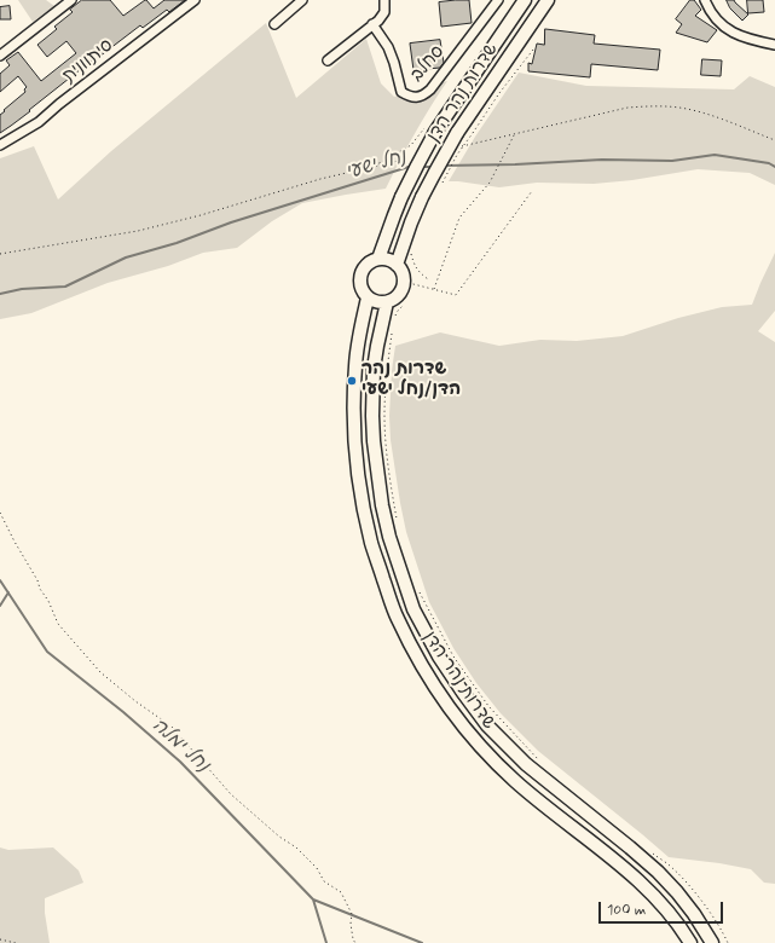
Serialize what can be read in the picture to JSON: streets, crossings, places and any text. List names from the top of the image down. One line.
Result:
{"streets":{"main road":["שדרות נהר הדן"],"street":["סיתוונית","סחלב"]},"water":["נחל ישעי","נחל ימלה"],"places":["שדרות נהר הדן/נחל ישעי"],"scale_bar":"100 m"}
